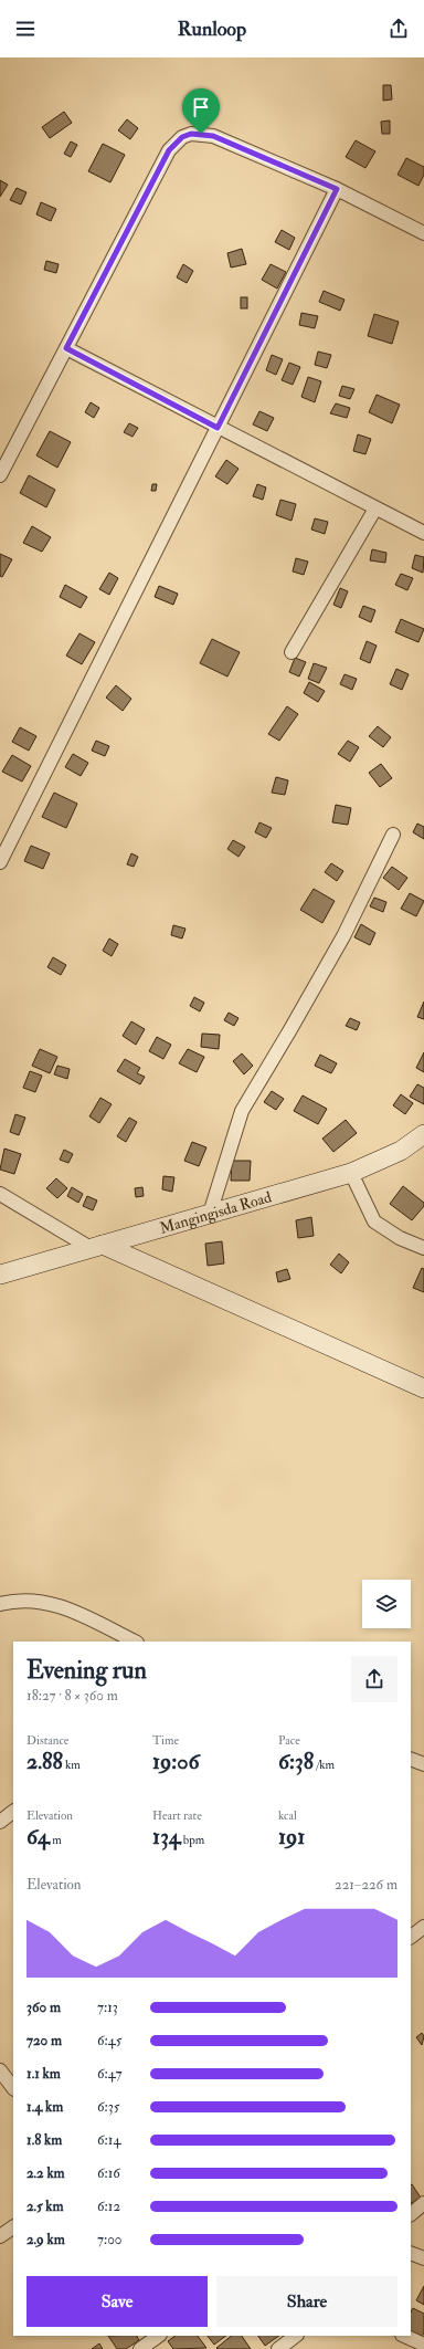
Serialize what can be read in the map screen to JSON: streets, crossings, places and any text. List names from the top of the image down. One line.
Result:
{"streets":{"street":["Mangingisda Road"]},"page":{"header":"Runloop","heading":["Evening run","18:27 · 8 × 360 m"],"stats":[["Distance","2.88 km"],["Time","19:06"],["Pace","6:38 /km"],["Elevation","64 m"],["Heart rate","134 bpm"],["kcal","191"]],"chart":["Elevation","221–226 m"],"list":[{"name":"360 m","note":"7:13"},{"name":"720 m","note":"6:45"},{"name":"1.1 km","note":"6:47"},{"name":"1.4 km","note":"6:35"},{"name":"1.8 km","note":"6:14"},{"name":"2.2 km","note":"6:16"},{"name":"2.5 km","note":"6:12"},{"name":"2.9 km","note":"7:00"}],"buttons":["Save","Share"]}}
